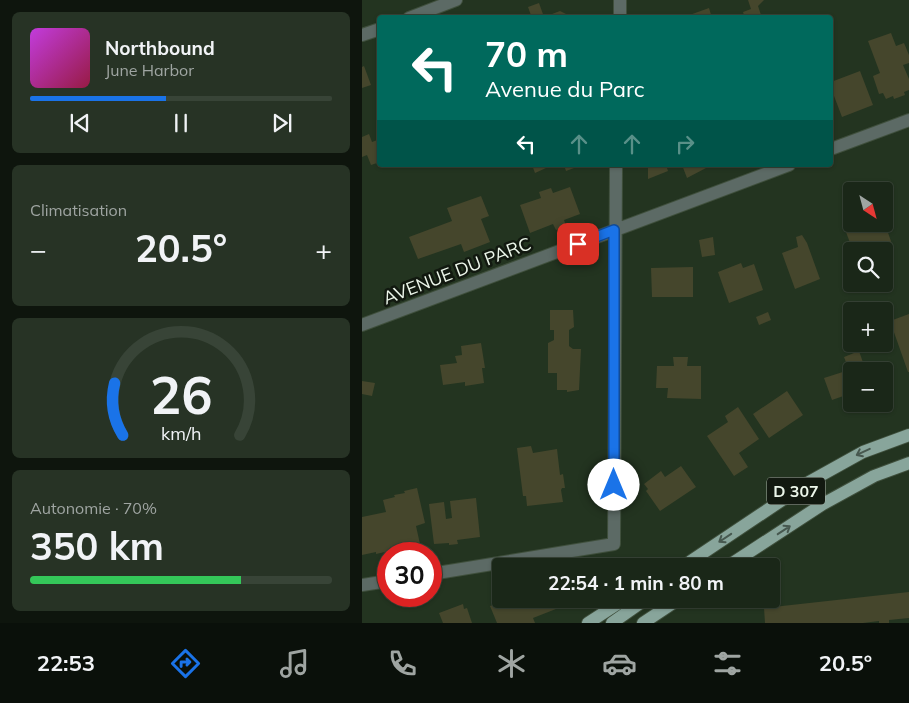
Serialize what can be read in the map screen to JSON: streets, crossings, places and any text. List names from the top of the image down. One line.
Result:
{"streets":{"main road":["D 307"],"street":["AVENUE DU PARC"]},"north":"bottom right","page":{"turn":["70 m","Avenue du Parc"],"song":["Northbound","June Harbor"],"tile":["Climatisation",["Autonomie · 70%","350 km"]],"map_buttons":["+","−"],"heat":["−","20.5°","+"],"limit":"30","trip":"22:54 · 1 min · 80 m","tabs":["22:53","20.5°"],"gauge":["26","km/h"]}}
